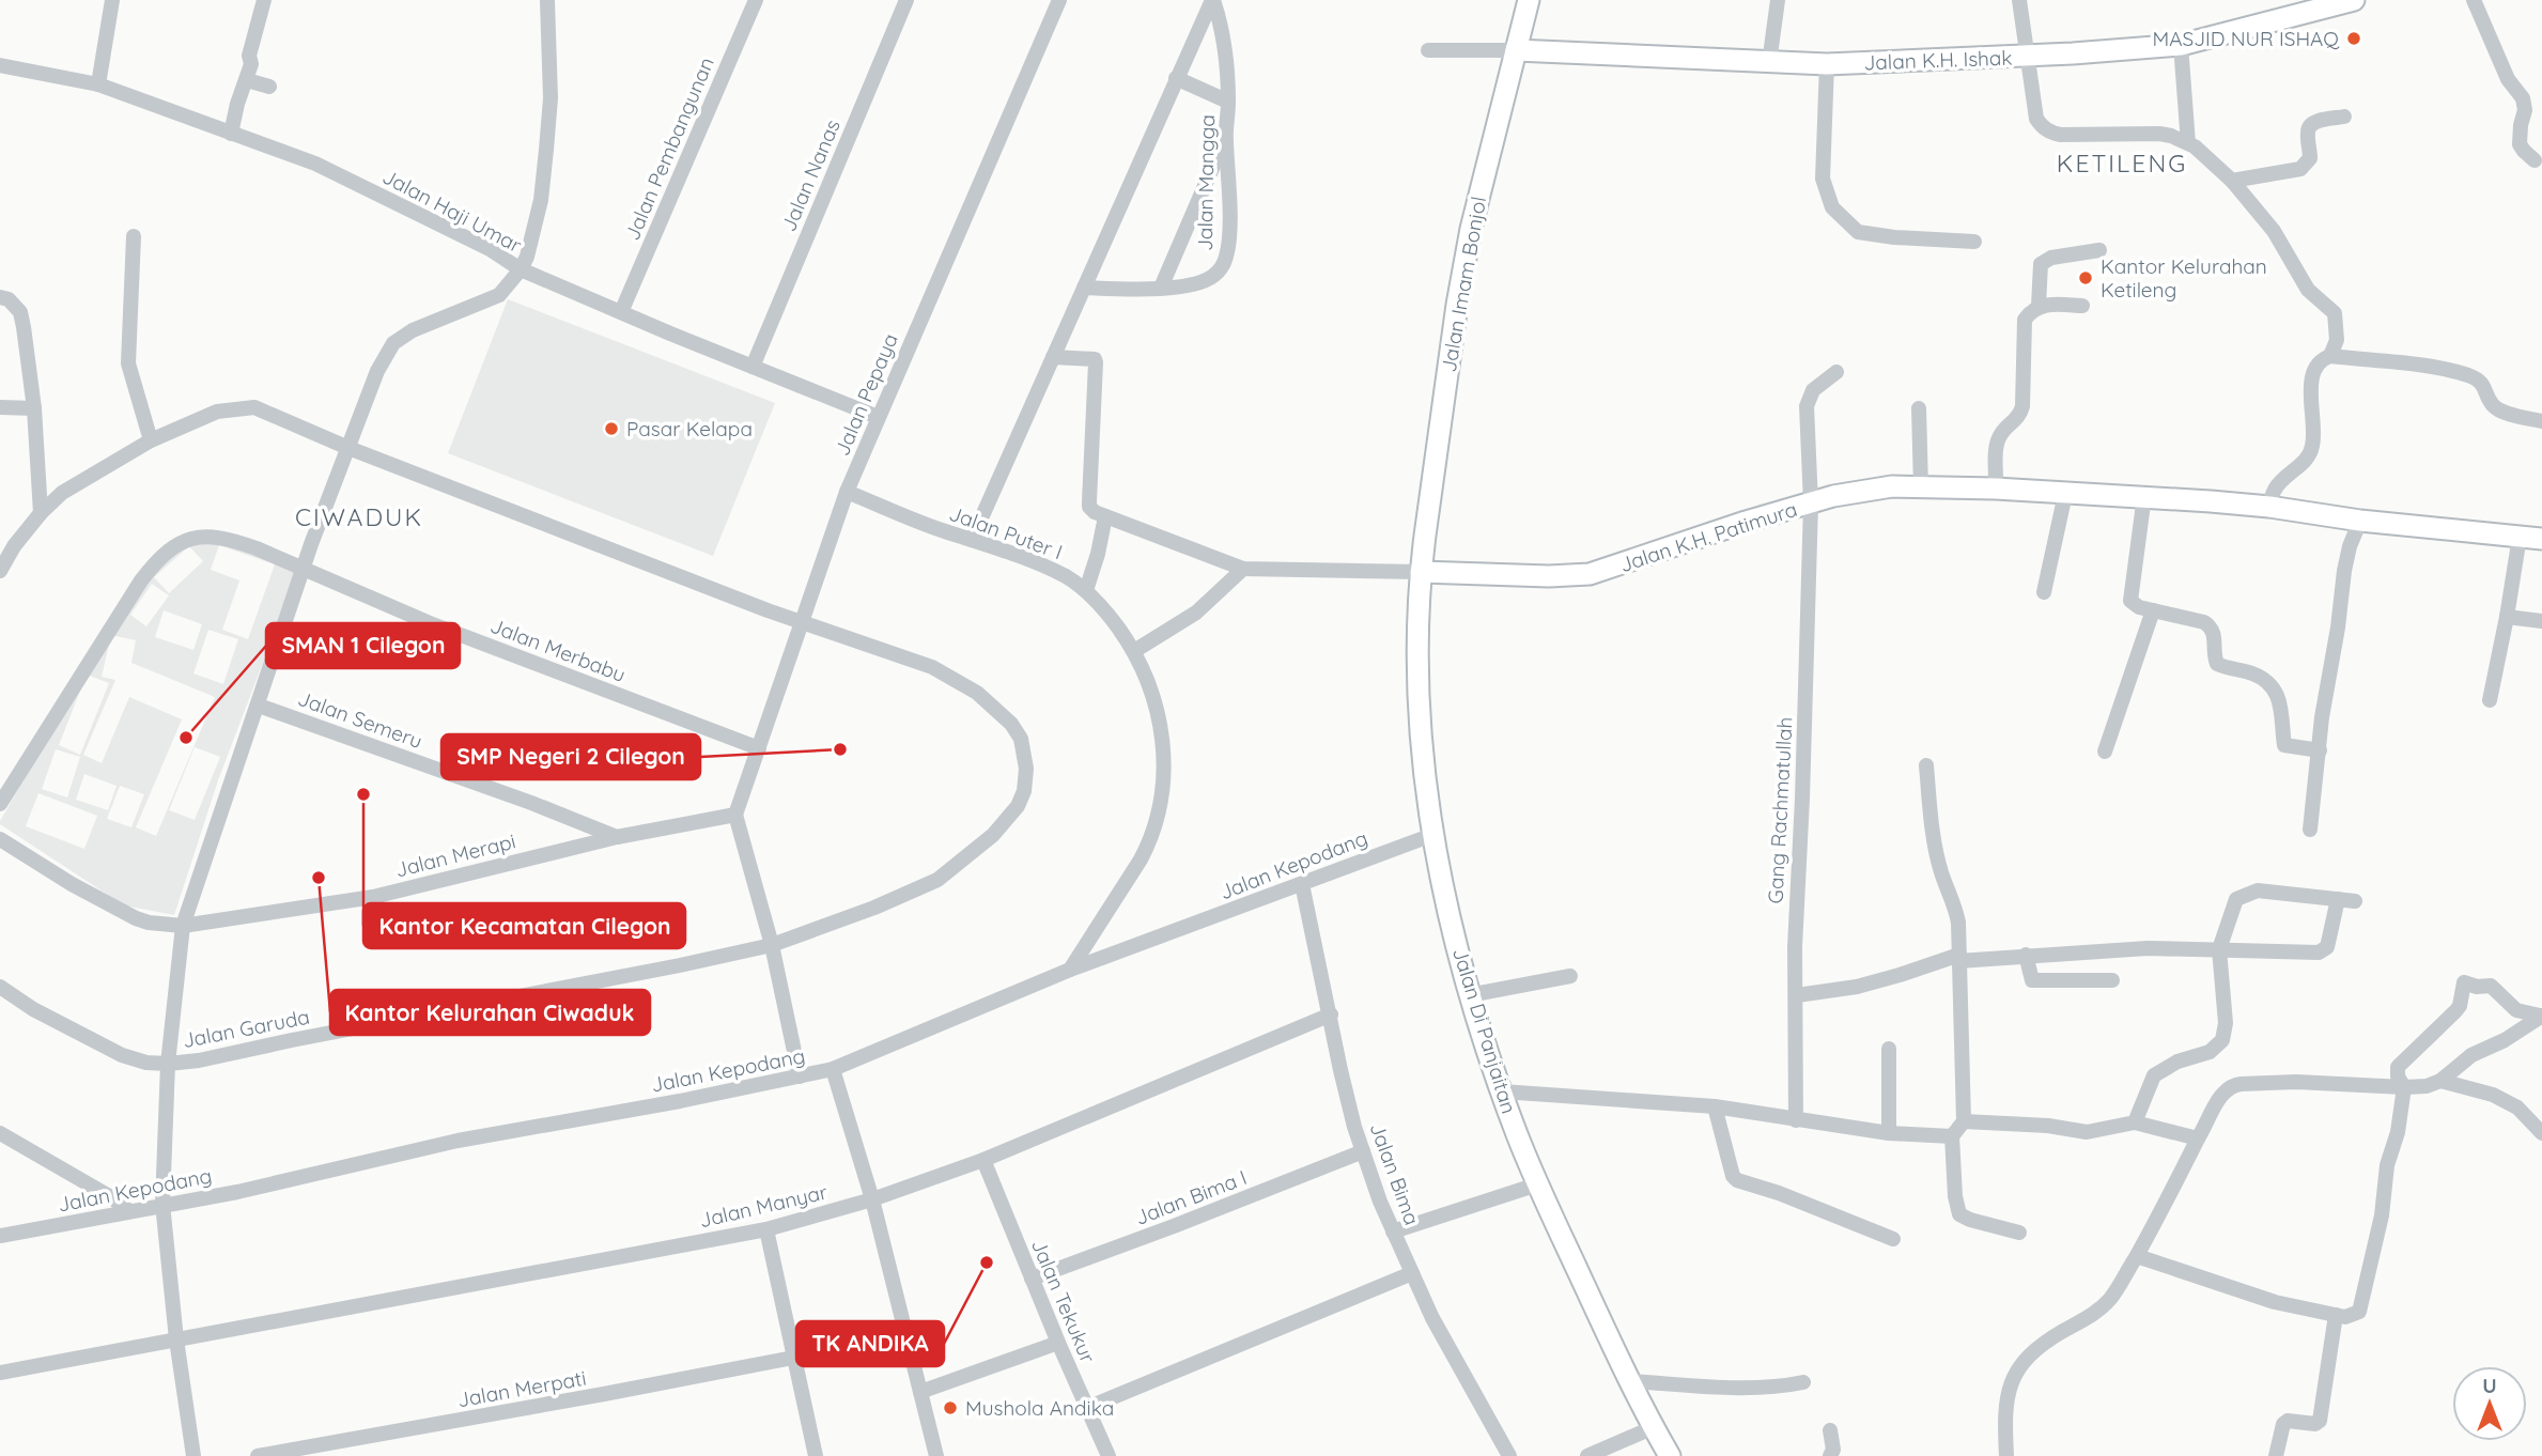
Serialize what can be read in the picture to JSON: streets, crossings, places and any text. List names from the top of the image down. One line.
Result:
{"streets":{"street":["Jalan K.H. Ishak","Jalan Pembangunan","Jalan Nanas","Jalan Mangga","Jalan Haji Umar","Jalan Imam Bonjol","Jalan Pepaya","Jalan Puter I","Jalan K.H. Patimura","Jalan Merbabu","Jalan Semeru","Gang Rachmatullah","Jalan Merapi","Jalan Kepodang","Jalan Garuda","Jalan Di Panjaitan","Jalan Bima","Jalan Bima I","Jalan Manyar","Jalan Tekukur","Jalan Merpati"]},"crossings":[["Jalan K.H. Ishak","Jalan Imam Bonjol"],["Jalan Pembangunan","Jalan Haji Umar"],["Jalan Nanas","Jalan Haji Umar"],["Jalan Haji Umar","Jalan Pepaya"],["Jalan Imam Bonjol","Jalan K.H. Patimura"],["Jalan Imam Bonjol","Jalan Di Panjaitan"],["Jalan Pepaya","Jalan Puter I"],["Jalan Pepaya","Jalan Merbabu"],["Jalan Pepaya","Jalan Merapi"],["Jalan Pepaya","Jalan Garuda"],["Jalan Puter I","Jalan Kepodang"],["Jalan K.H. Patimura","Gang Rachmatullah"],["Jalan K.H. Patimura","Jalan Di Panjaitan"],["Jalan Semeru","Jalan Merapi"],["Jalan Kepodang","Jalan Di Panjaitan"],["Jalan Kepodang","Jalan Bima"],["Jalan Bima","Jalan Bima I"],["Jalan Bima","Jalan Manyar"],["Jalan Bima I","Jalan Tekukur"],["Jalan Manyar","Jalan Tekukur"]],"districts":["KETILENG","CIWADUK"],"places":["MASJID NUR ISHAQ","Kantor Kelurahan Ketileng","Pasar Kelapa","SMAN 1 Cilegon","SMP Negeri 2 Cilegon","Kantor Kecamatan Cilegon","Kantor Kelurahan Ciwaduk","TK ANDIKA","Mushola Andika"],"north":"top"}
